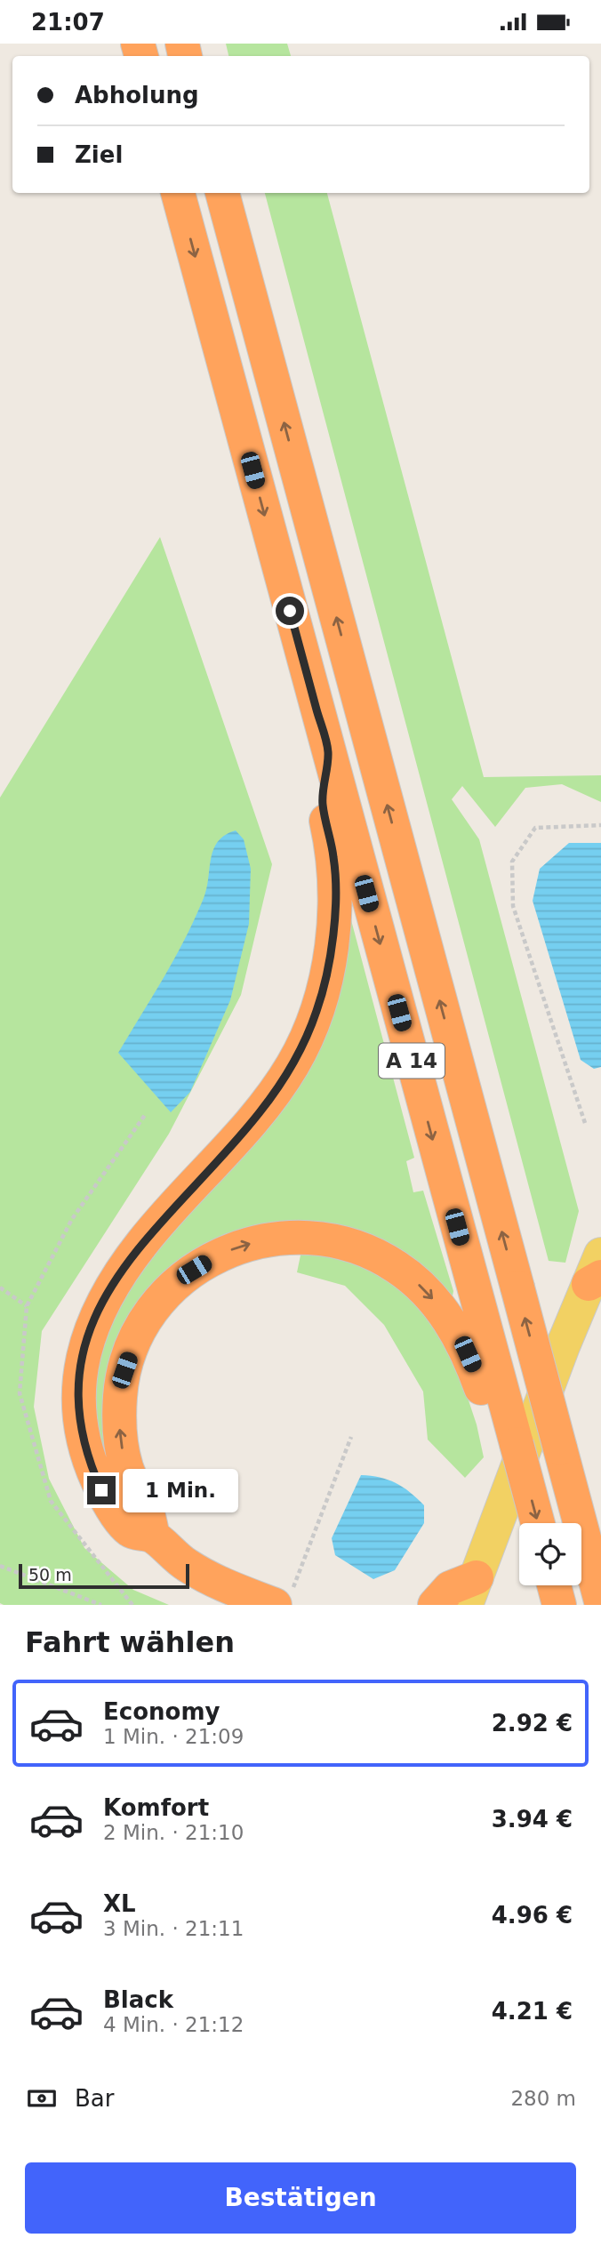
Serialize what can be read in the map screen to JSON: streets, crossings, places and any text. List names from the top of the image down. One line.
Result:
{"streets":{"highway":["A 14"]},"scale_bar":"50 m","page":{"status":"21:07","banner":["Abholung","Ziel"],"bubble":"1 Min.","scale":"50 m","heading":"Fahrt wählen","list":[{"name":"Economy","note":"1 Min. · 21:09","value":"2.92 €"},{"name":"Komfort","note":"2 Min. · 21:10","value":"3.94 €"},{"name":"XL","note":"3 Min. · 21:11","value":"4.96 €"},{"name":"Black","note":"4 Min. · 21:12","value":"4.21 €"}],"pay":["Bar","280 m"],"buttons":"Bestätigen"}}
